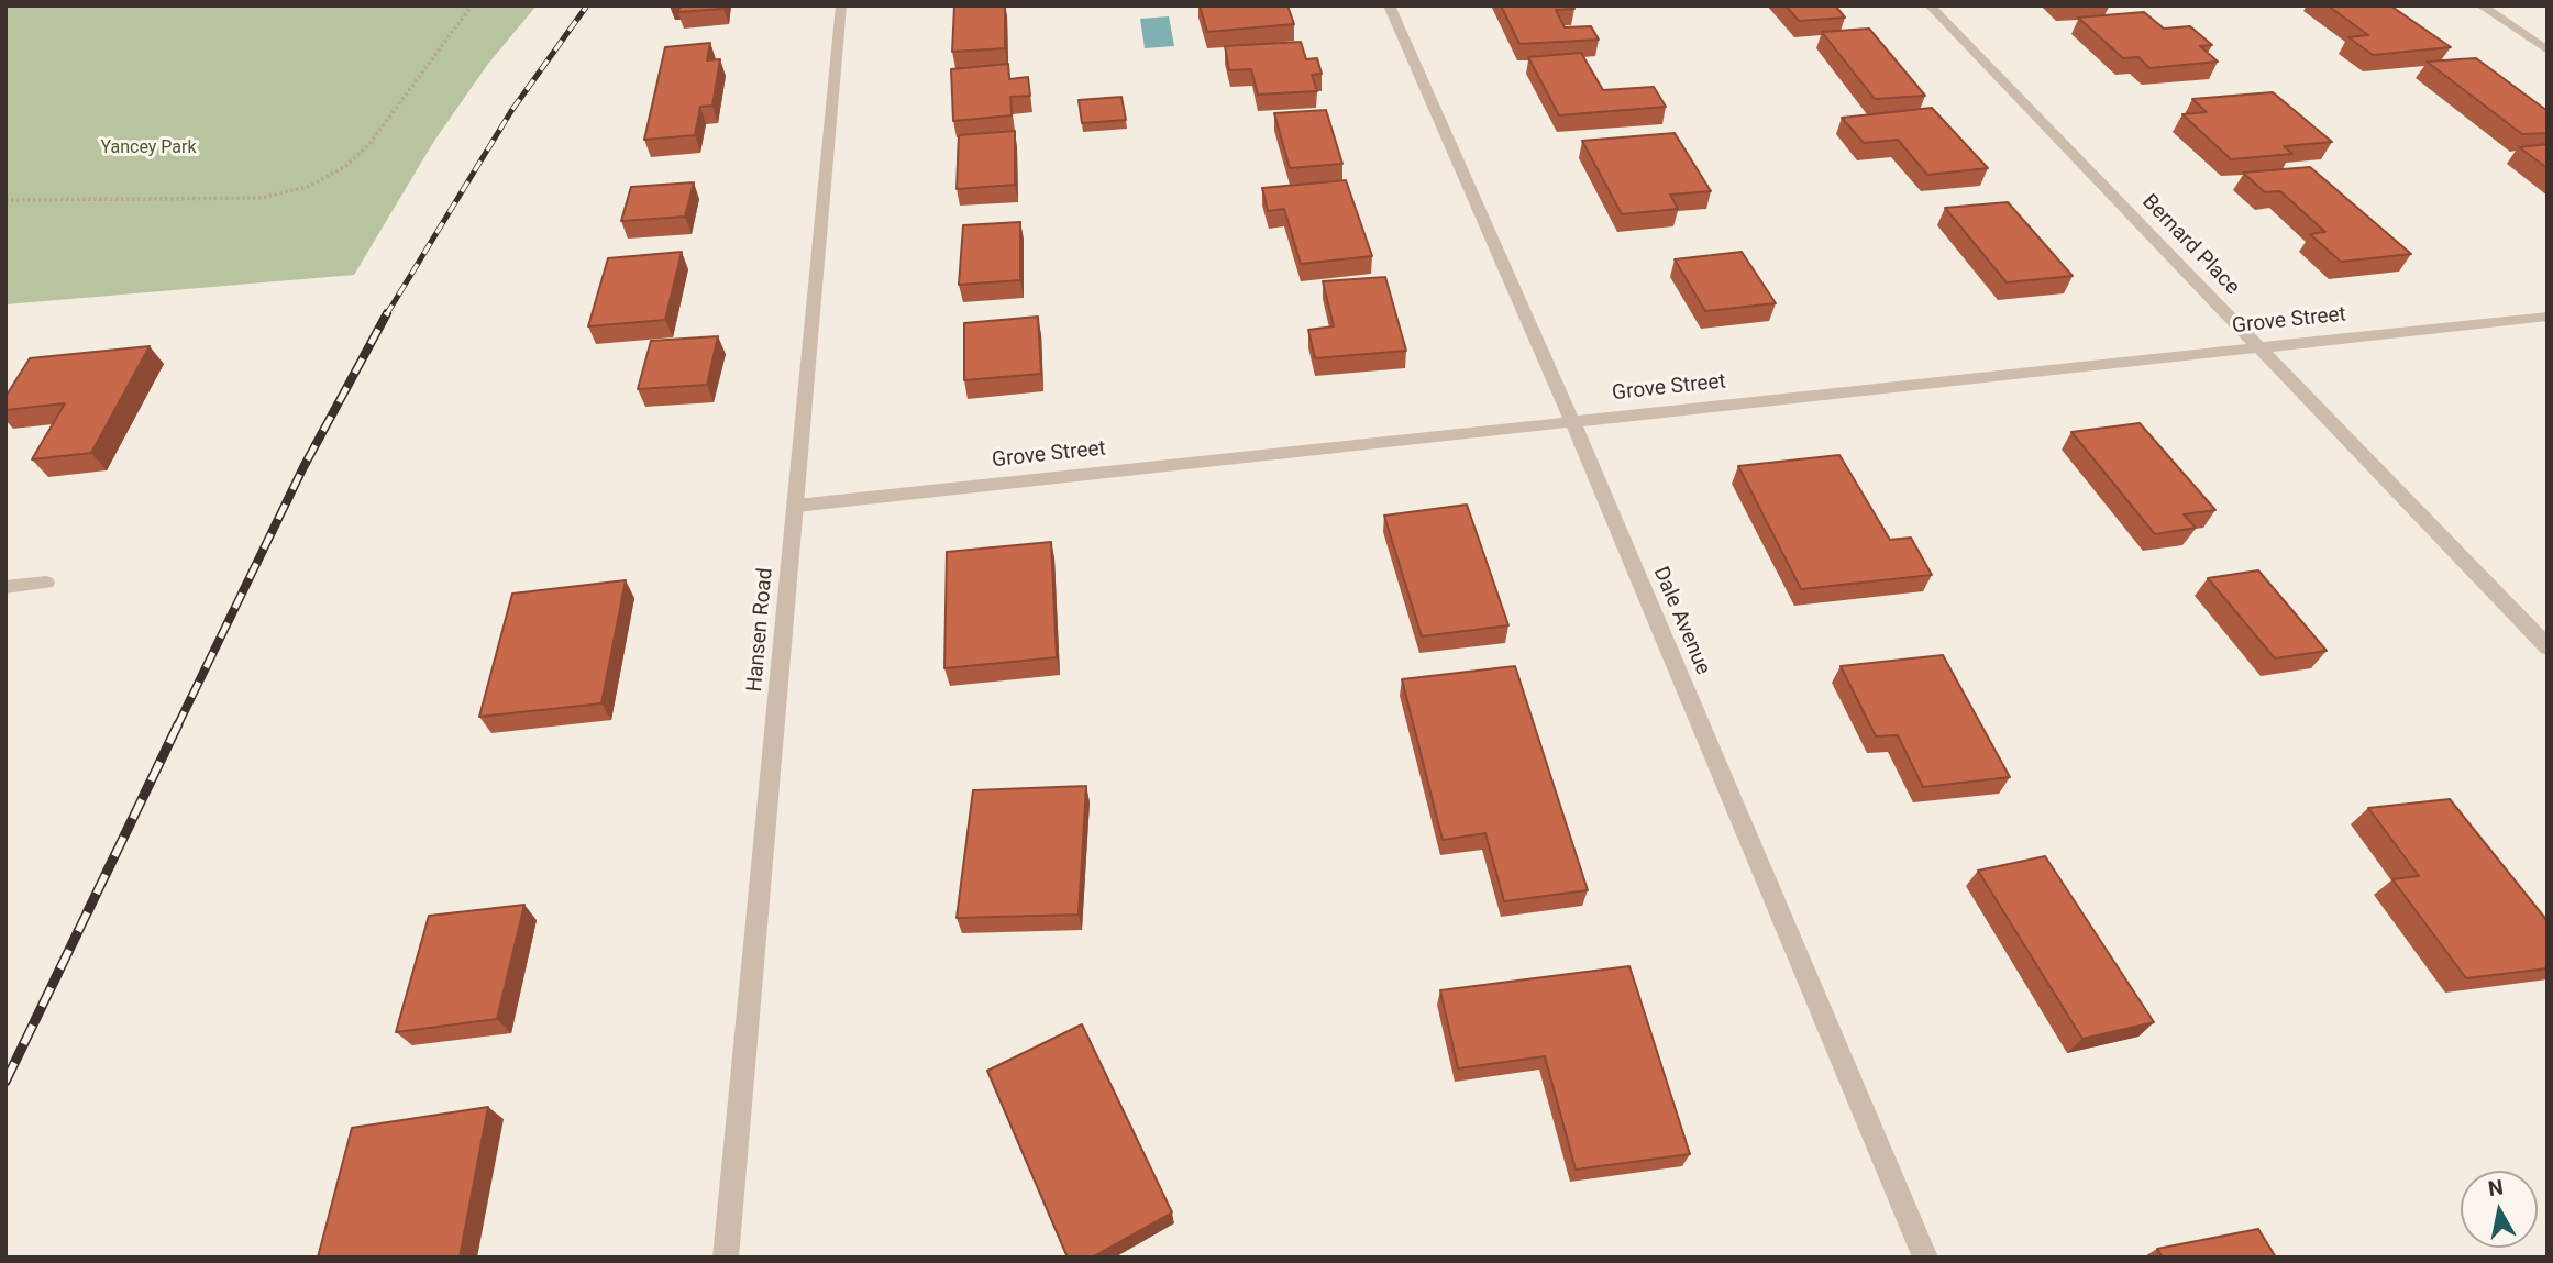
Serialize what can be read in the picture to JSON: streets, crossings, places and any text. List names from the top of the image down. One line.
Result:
{"streets":{"street":["Bernard Place","Grove Street","Dale Avenue","Hansen Road"]},"crossings":[["Bernard Place","Grove Street"],["Grove Street","Dale Avenue"],["Grove Street","Hansen Road"]],"parks":["Yancey Park"],"north":"top"}
